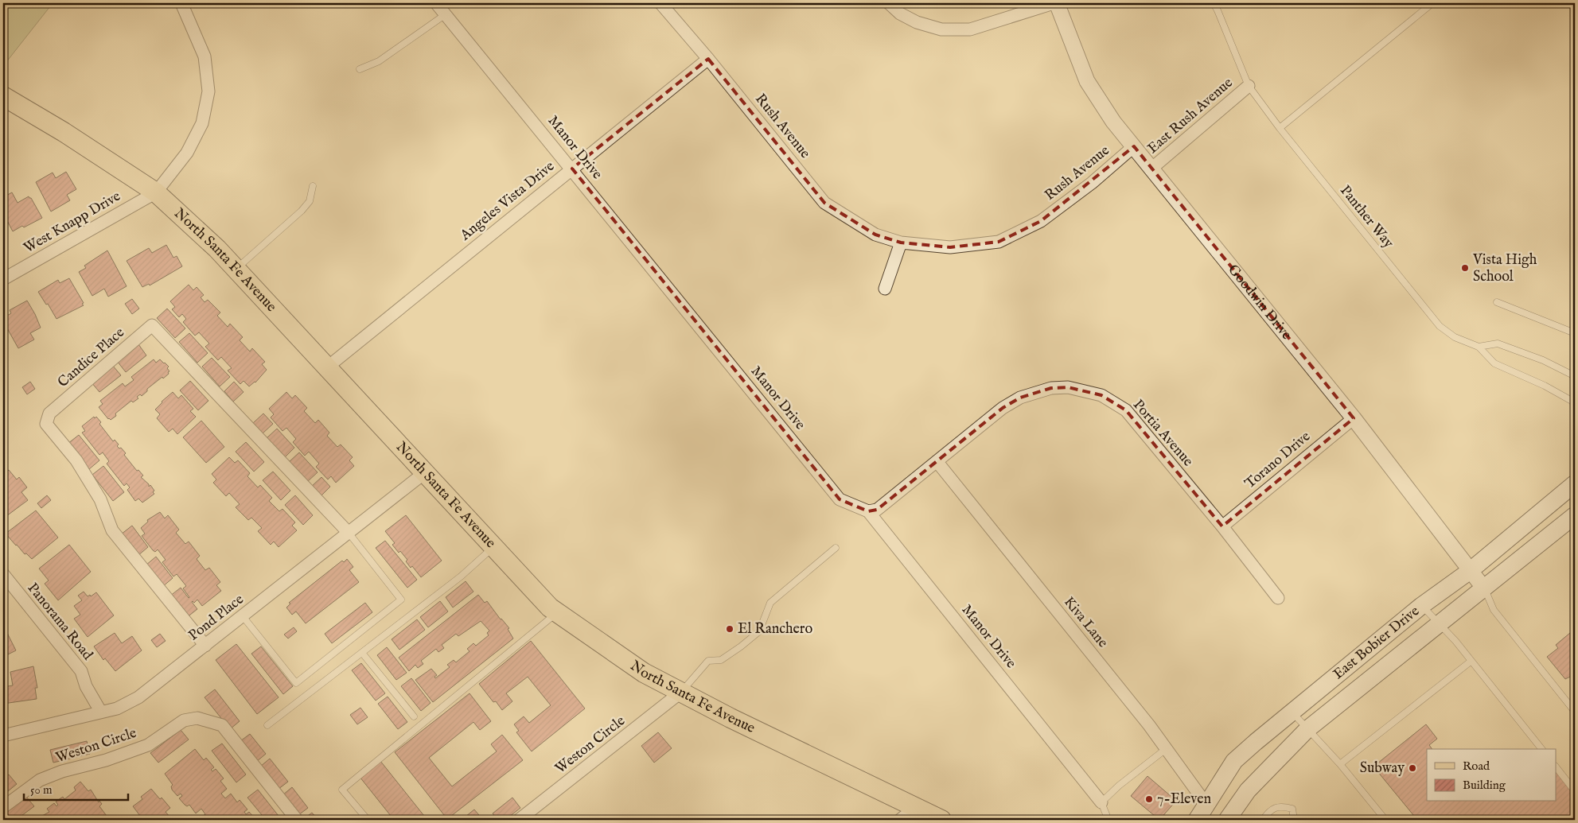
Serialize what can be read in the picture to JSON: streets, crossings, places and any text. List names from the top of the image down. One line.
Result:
{"streets":{"main road":["North Santa Fe Avenue","East Bobier Drive"],"street":["East Rush Avenue","Rush Avenue","Manor Drive","Angeles Vista Drive","West Knapp Drive","Goodwin Drive","Candice Place","Portia Avenue","Torano Drive","Pond Place","Panorama Road","Kiva Lane","Weston Circle"],"lane":["Panther Way"]},"crossings":[["East Rush Avenue","Panther Way"],["East Rush Avenue","Goodwin Drive"],["Rush Avenue","Angeles Vista Drive"],["Rush Avenue","Goodwin Drive"],["Manor Drive","Angeles Vista Drive"],["Manor Drive","Portia Avenue"],["Angeles Vista Drive","North Santa Fe Avenue"],["West Knapp Drive","North Santa Fe Avenue"],["North Santa Fe Avenue","Pond Place"],["North Santa Fe Avenue","Weston Circle"],["Goodwin Drive","Torano Drive"],["Goodwin Drive","East Bobier Drive"],["Candice Place","Pond Place"],["Portia Avenue","Torano Drive"],["Portia Avenue","Kiva Lane"],["Pond Place","Panorama Road"],["Kiva Lane","East Bobier Drive"]],"places":["Vista High School","El Ranchero","Subway","7-Eleven"],"legend":["Road","Building"],"scale_bar":"50 m"}
